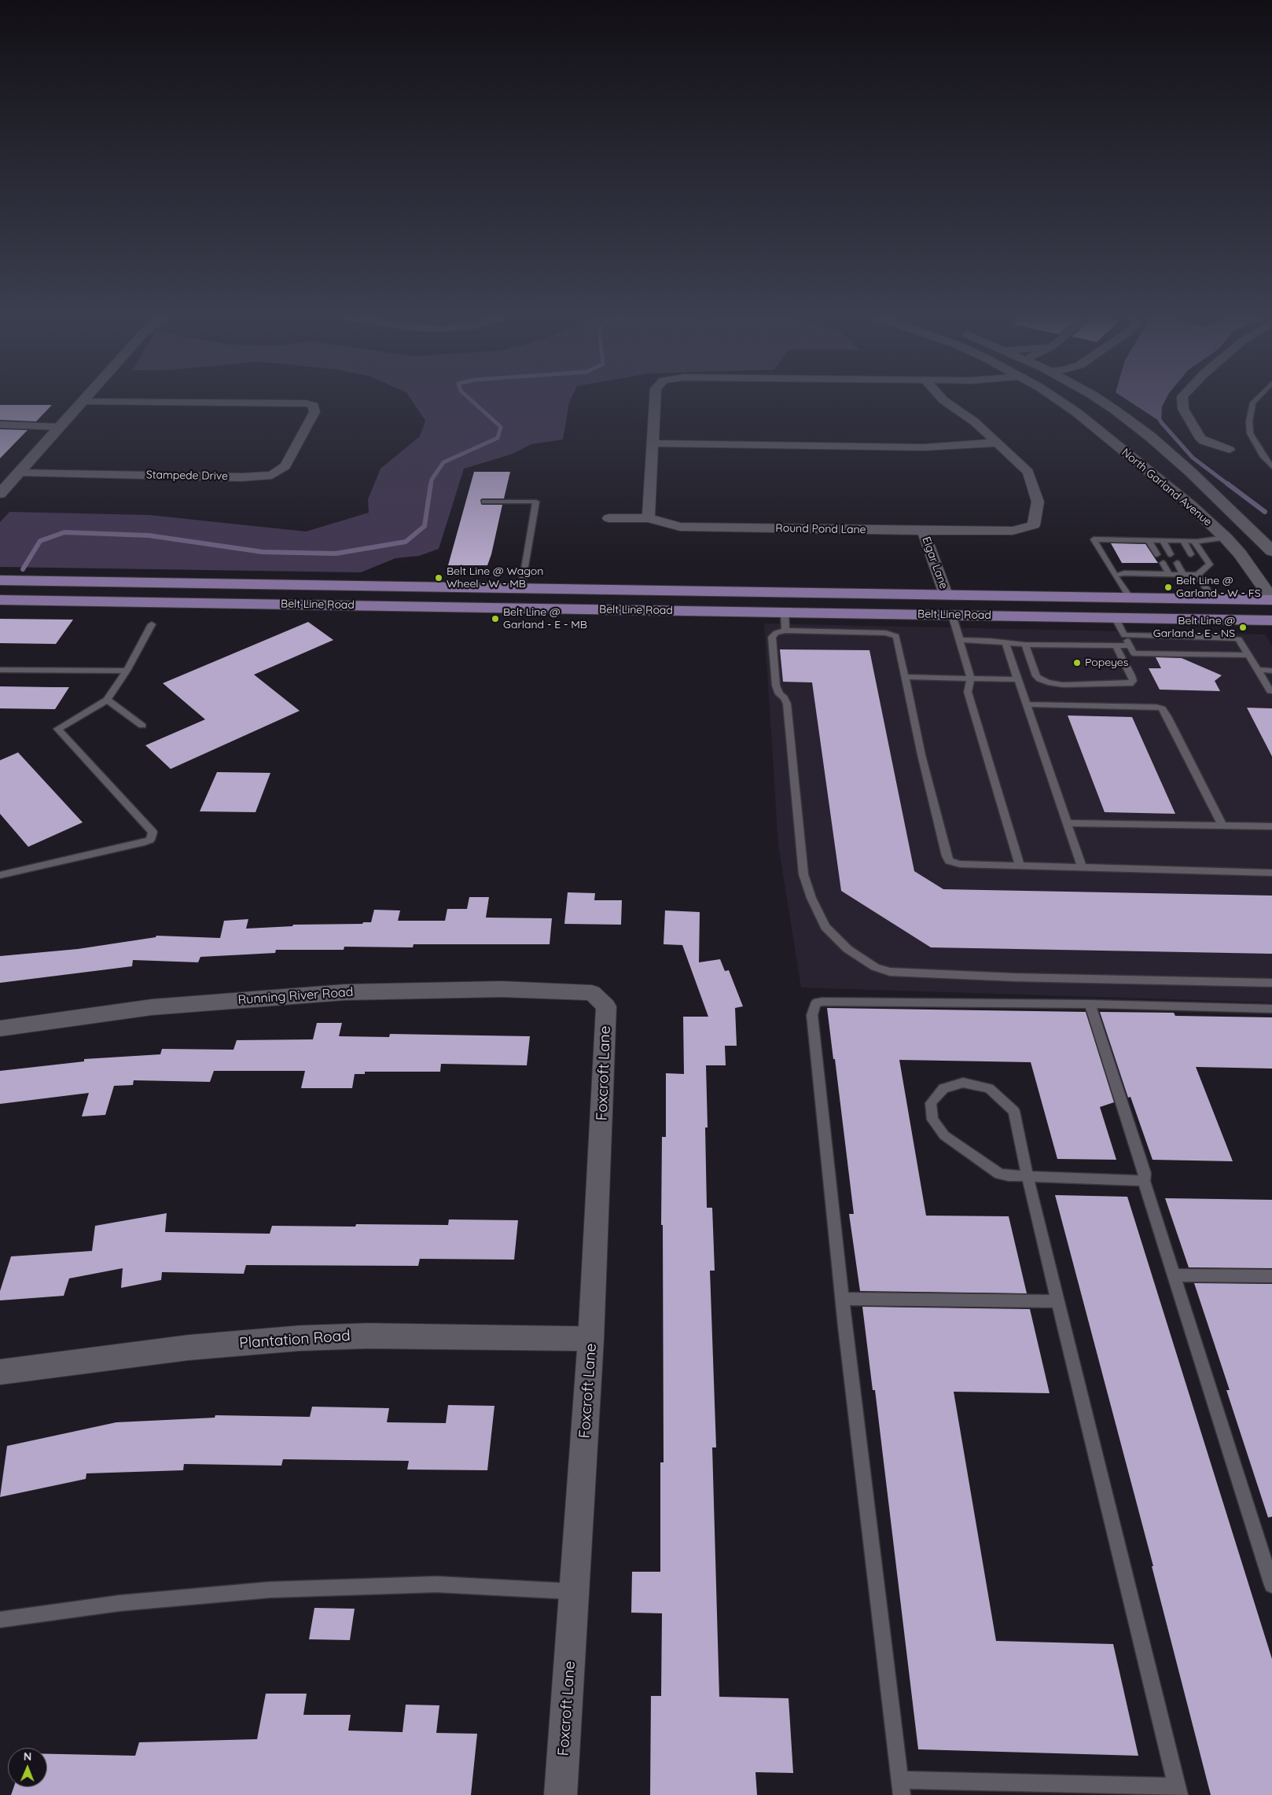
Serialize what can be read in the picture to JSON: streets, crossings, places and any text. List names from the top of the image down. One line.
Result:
{"streets":{"main road":["North Garland Avenue","Belt Line Road"],"street":["Stampede Drive","Round Pond Lane","Elgar Lane","Running River Road","Foxcroft Lane","Plantation Road"]},"crossings":[["North Garland Avenue","Belt Line Road"],["Round Pond Lane","Elgar Lane"],["Elgar Lane","Belt Line Road"],["Running River Road","Foxcroft Lane"],["Foxcroft Lane","Plantation Road"]],"places":["Belt Line @ Wagon Wheel - W - MB","Belt Line @ Garland - W - FS","Belt Line @ Garland - E - MB","Belt Line @ Garland - E - NS","Popeyes"],"north":"top"}
